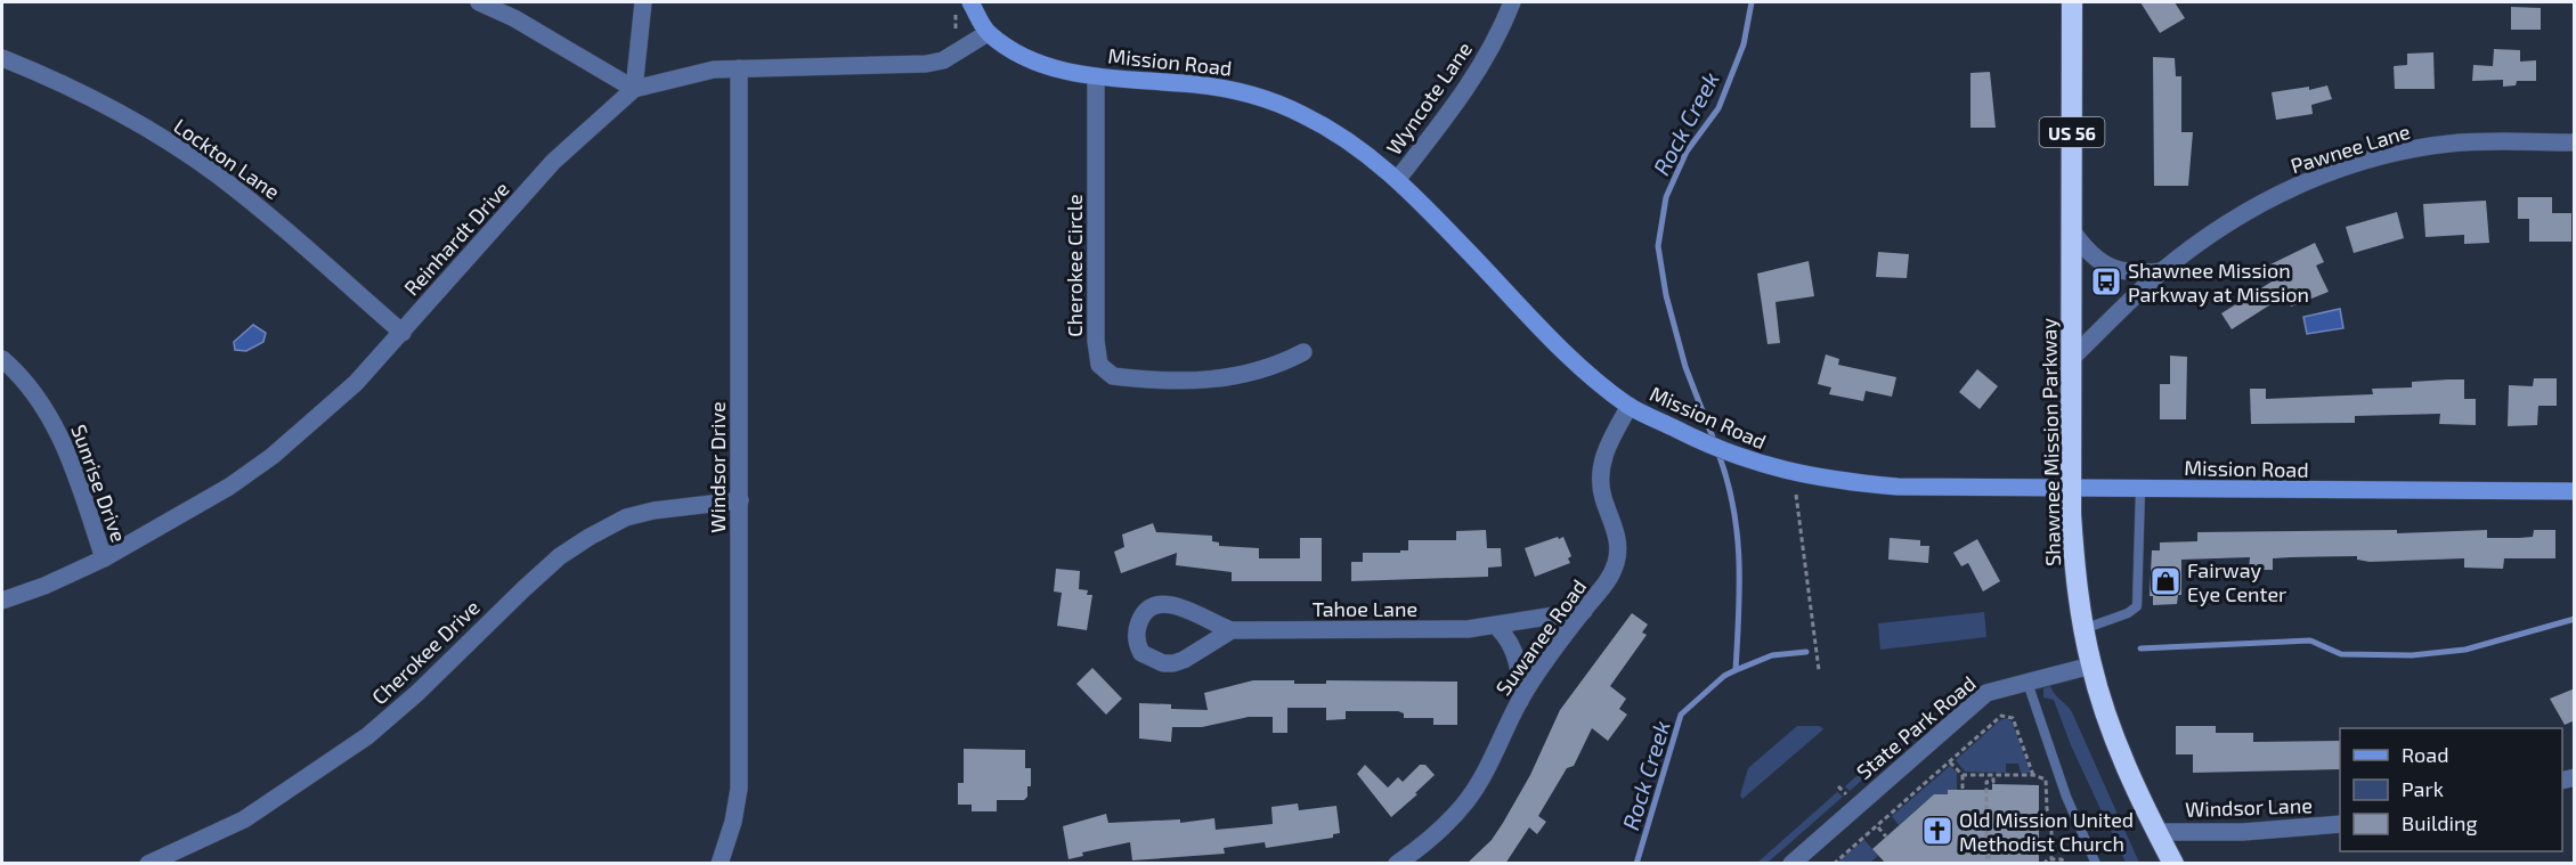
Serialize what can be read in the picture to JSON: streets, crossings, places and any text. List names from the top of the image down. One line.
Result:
{"streets":{"highway":["US 56","Shawnee Mission Parkway"],"main road":["Mission Road"],"street":["Wyncote Lane","Pawnee Lane","Lockton Lane","Reinhardt Drive","Cherokee Circle","Windsor Drive","Sunrise Drive","Tahoe Lane","Suwanee Road","Cherokee Drive","State Park Road","Windsor Lane"]},"crossings":[["Mission Road","Wyncote Lane"],["Mission Road","Reinhardt Drive"],["Mission Road","Cherokee Circle"],["Mission Road","Shawnee Mission Parkway"],["Mission Road","Suwanee Road"],["Pawnee Lane","Shawnee Mission Parkway"],["Lockton Lane","Reinhardt Drive"],["Reinhardt Drive","Windsor Drive"],["Reinhardt Drive","Sunrise Drive"],["Shawnee Mission Parkway","State Park Road"],["Shawnee Mission Parkway","Windsor Lane"],["Windsor Drive","Cherokee Drive"],["Tahoe Lane","Suwanee Road"]],"water":["Rock Creek"],"places":{"bus stop":["Shawnee Mission Parkway at Mission"],"shop":["Fairway Eye Center"],"church":["Old Mission United Methodist Church"]},"legend":["Road","Park","Building"]}
